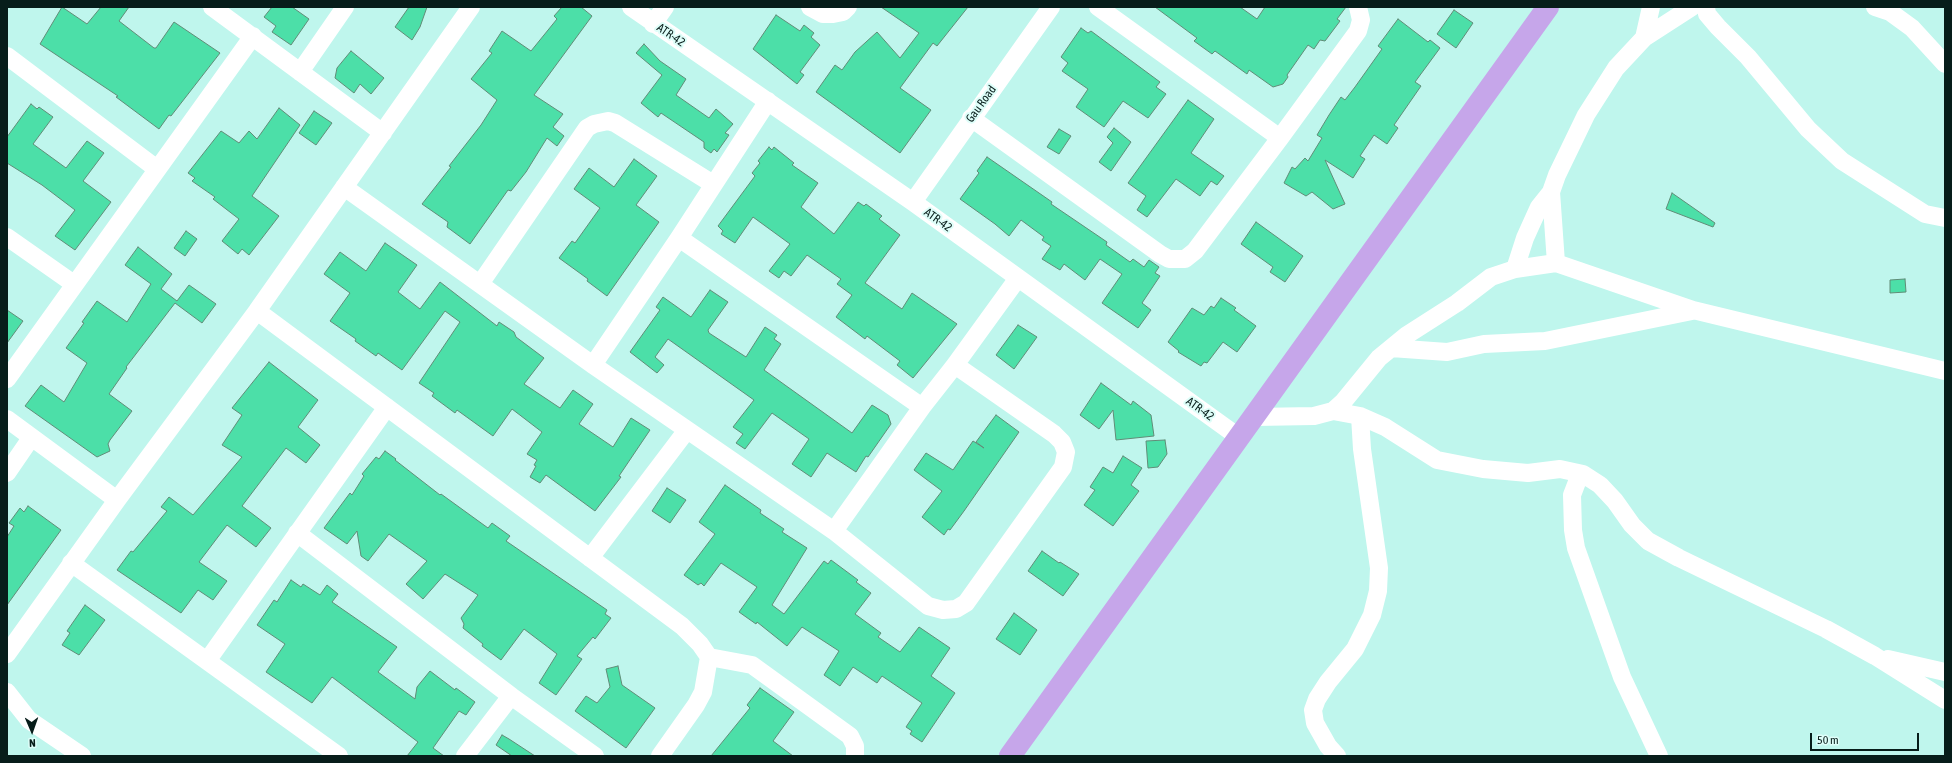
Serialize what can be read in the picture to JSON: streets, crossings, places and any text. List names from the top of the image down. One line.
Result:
{"streets":{"street":["ATR-42","Gau Road"]},"crossings":[["ATR-42","Gau Road"]],"scale_bar":"50 m","north":"bottom"}
